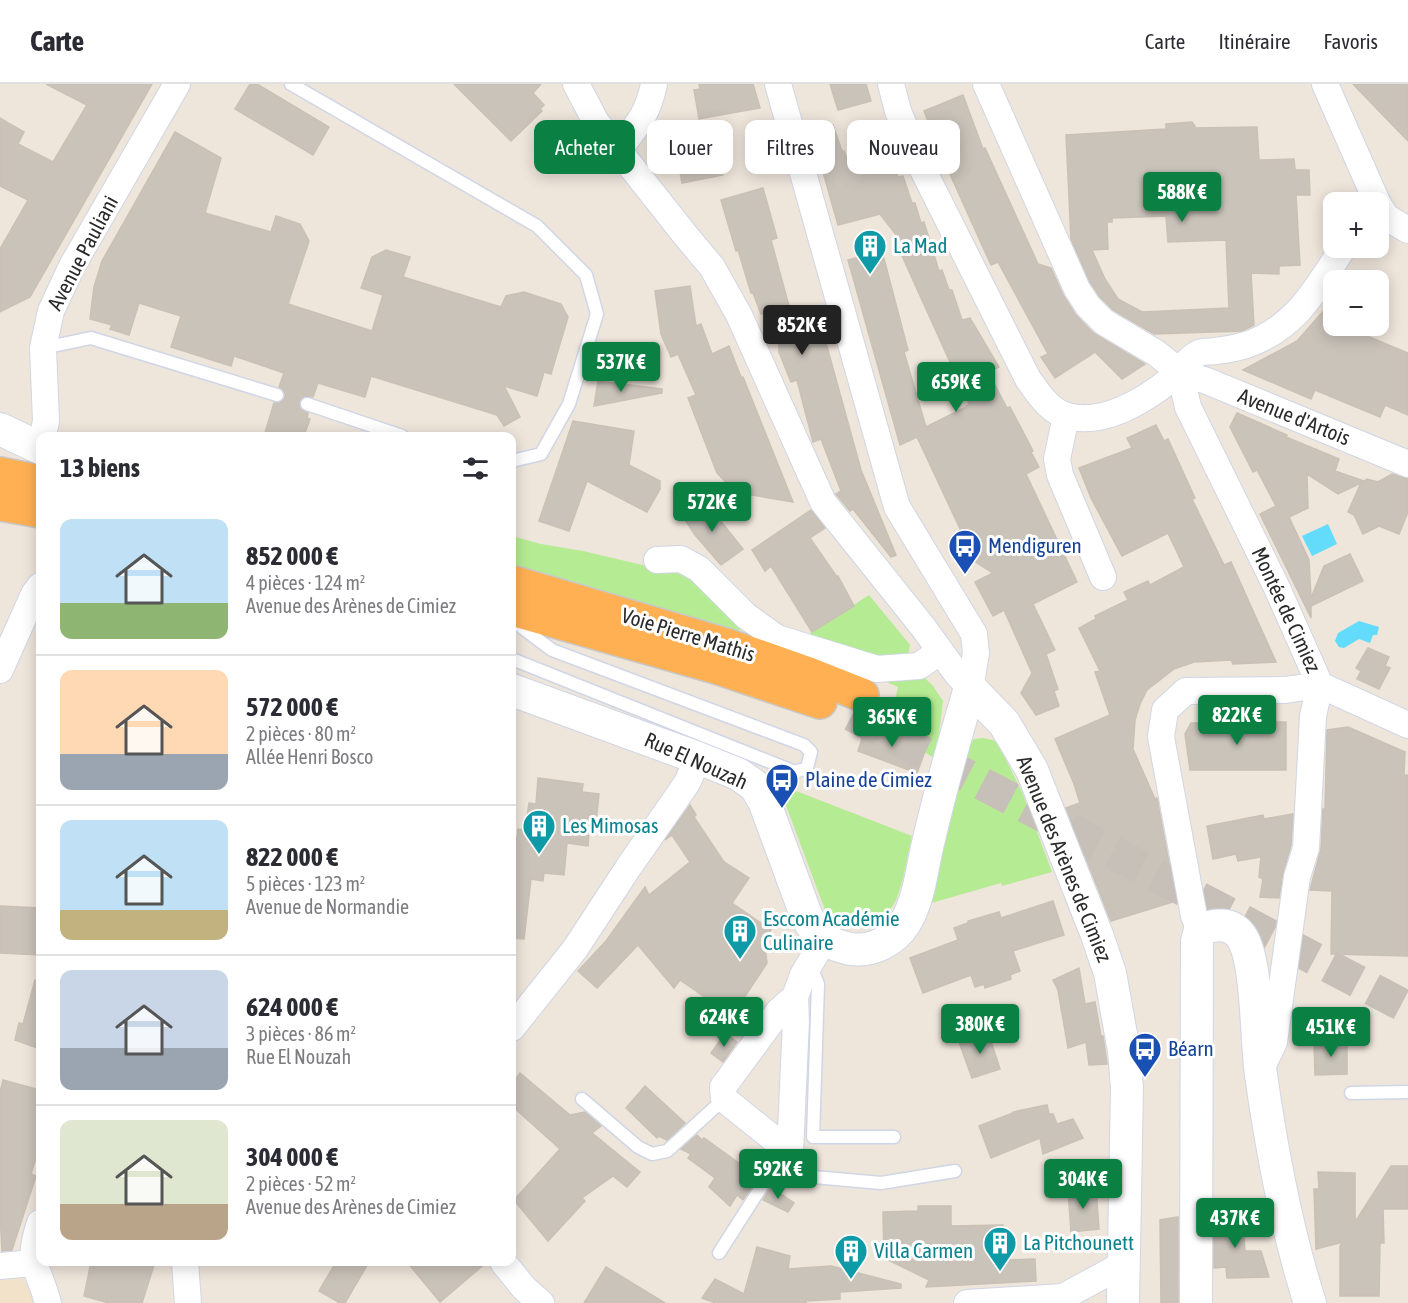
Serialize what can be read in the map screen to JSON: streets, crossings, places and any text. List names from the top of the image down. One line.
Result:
{"streets":{"highway":["Voie Pierre Mathis"],"street":["Avenue Pauliani","Avenue d'Artois","Montée de Cimiez","Rue El Nouzah","Avenue des Arènes de Cimiez"]},"crossings":[["Avenue d'Artois","Montée de Cimiez"]],"places":{"building":["La Mad","Les Mimosas","Esccom Académie Culinaire","La Pitchounett","Villa Carmen"],"bus stop":["Mendiguren","Plaine de Cimiez","Béarn"]},"page":{"header":"Carte","nav":["Carte","Itinéraire","Favoris"],"chip":["Acheter","Louer","Filtres","Nouveau"],"price":["588K €","852K €","537K €","659K €","572K €","822K €","365K €","624K €","380K €","451K €","592K €","304K €","437K €"],"map_buttons":["+","−"],"heading":"13 biens","list":[{"name":"852 000 €","note":"4 pièces · 124 m² · Avenue des Arènes de Cimiez"},{"name":"572 000 €","note":"2 pièces · 80 m² · Allée Henri Bosco"},{"name":"822 000 €","note":"5 pièces · 123 m² · Avenue de Normandie"},{"name":"624 000 €","note":"3 pièces · 86 m² · Rue El Nouzah"},{"name":"304 000 €","note":"2 pièces · 52 m² · Avenue des Arènes de Cimiez"}]}}
